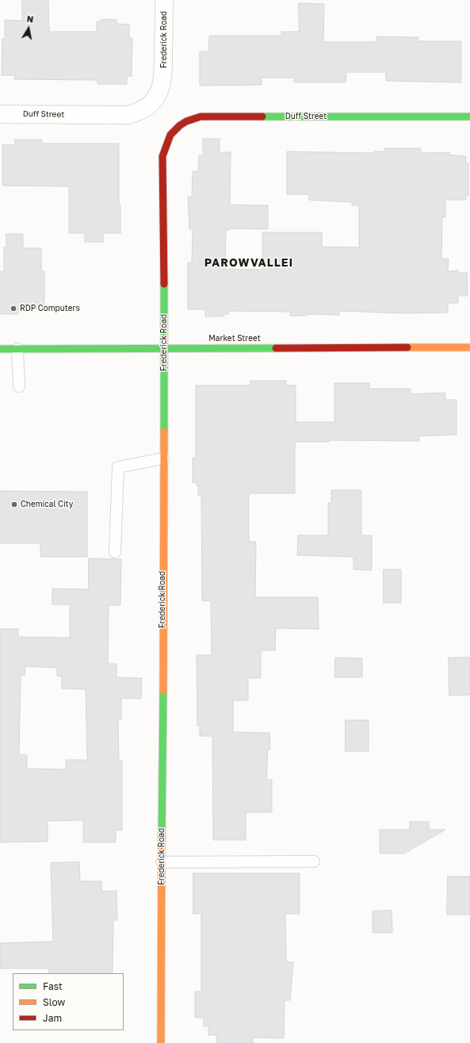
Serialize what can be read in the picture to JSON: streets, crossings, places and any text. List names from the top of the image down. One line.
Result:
{"streets":{"street":["Frederick Road","Duff Street","Market Street"]},"crossings":[["Frederick Road","Duff Street"],["Frederick Road","Market Street"]],"districts":["PAROWVALLEI"],"places":["RDP Computers","Chemical City"],"legend":["Fast","Slow","Jam"],"north":"top"}
